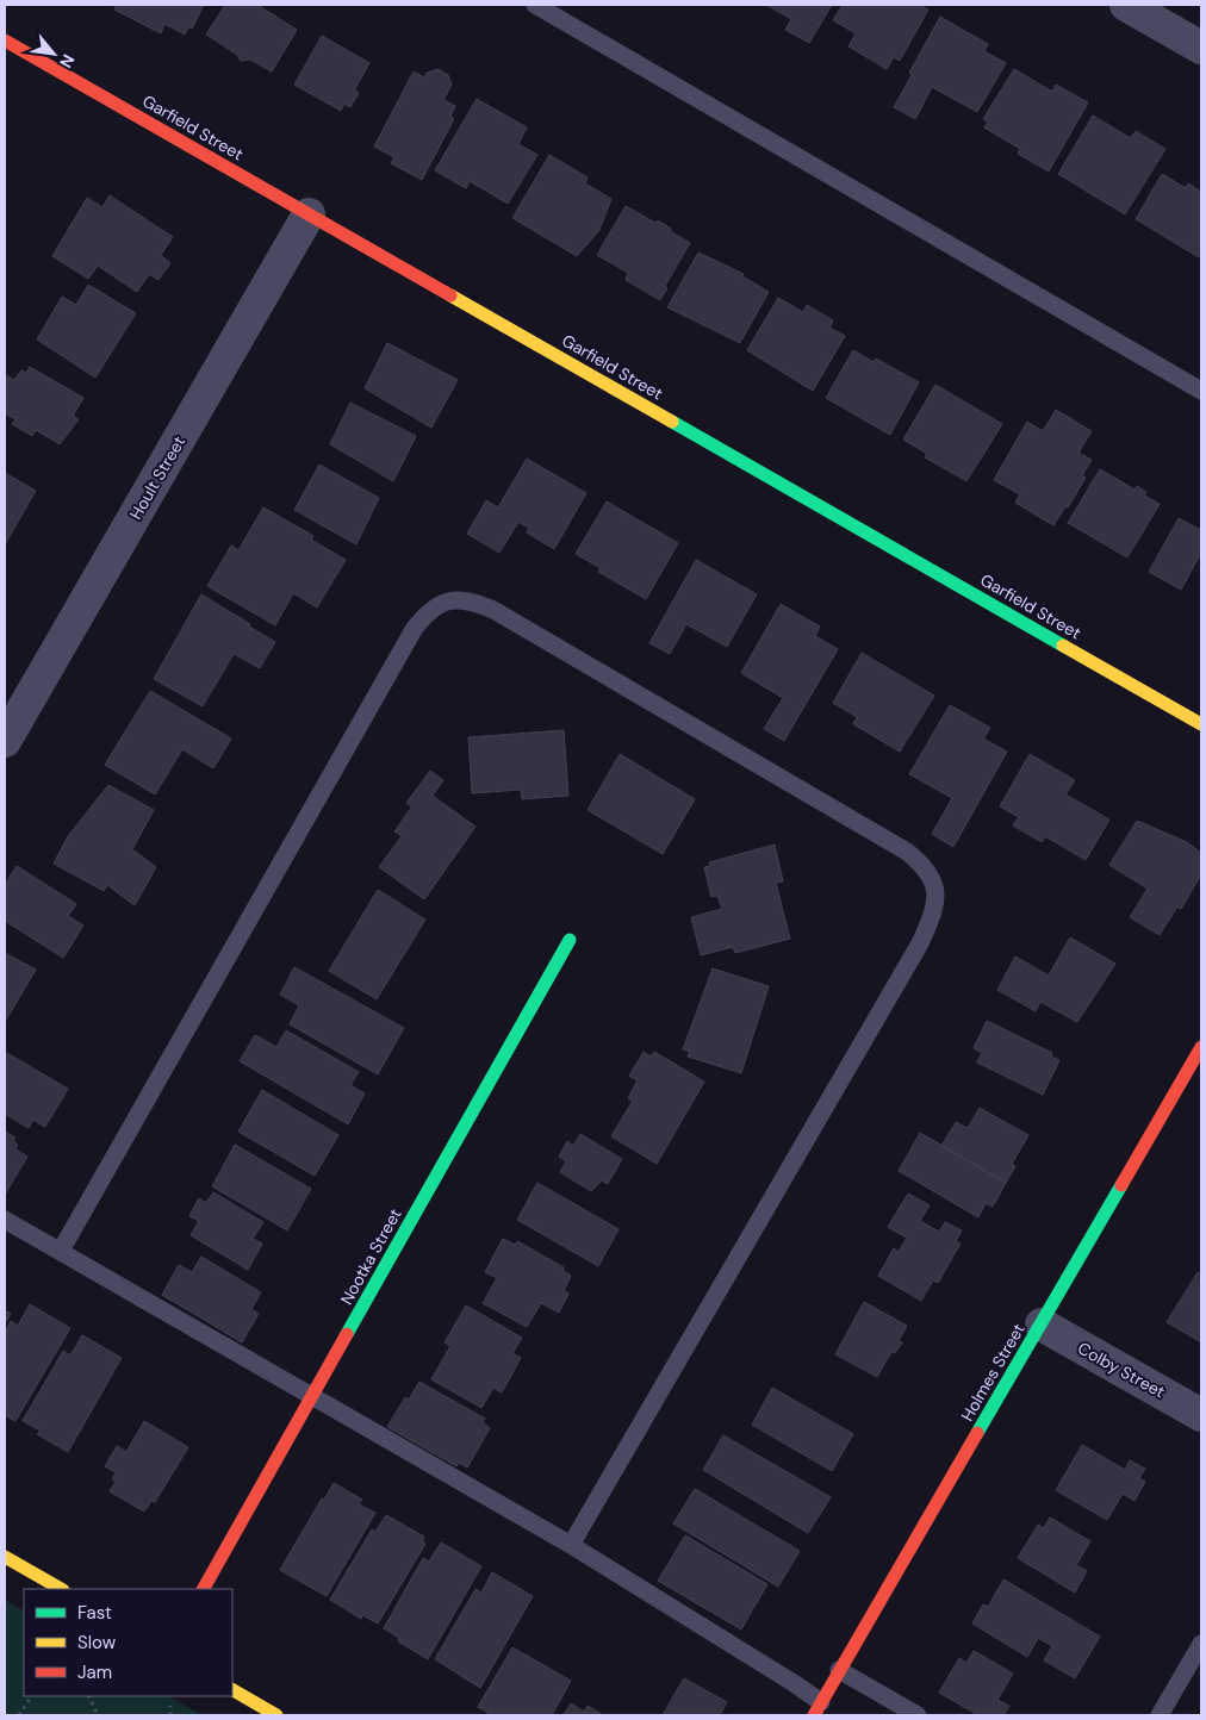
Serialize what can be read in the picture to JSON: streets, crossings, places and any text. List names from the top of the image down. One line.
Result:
{"streets":{"street":["Garfield Street","Hoult Street","Nootka Street","Colby Street","Holmes Street"]},"crossings":[["Garfield Street","Hoult Street"],["Colby Street","Holmes Street"]],"legend":["Fast","Slow","Jam"],"north":"bottom right"}
